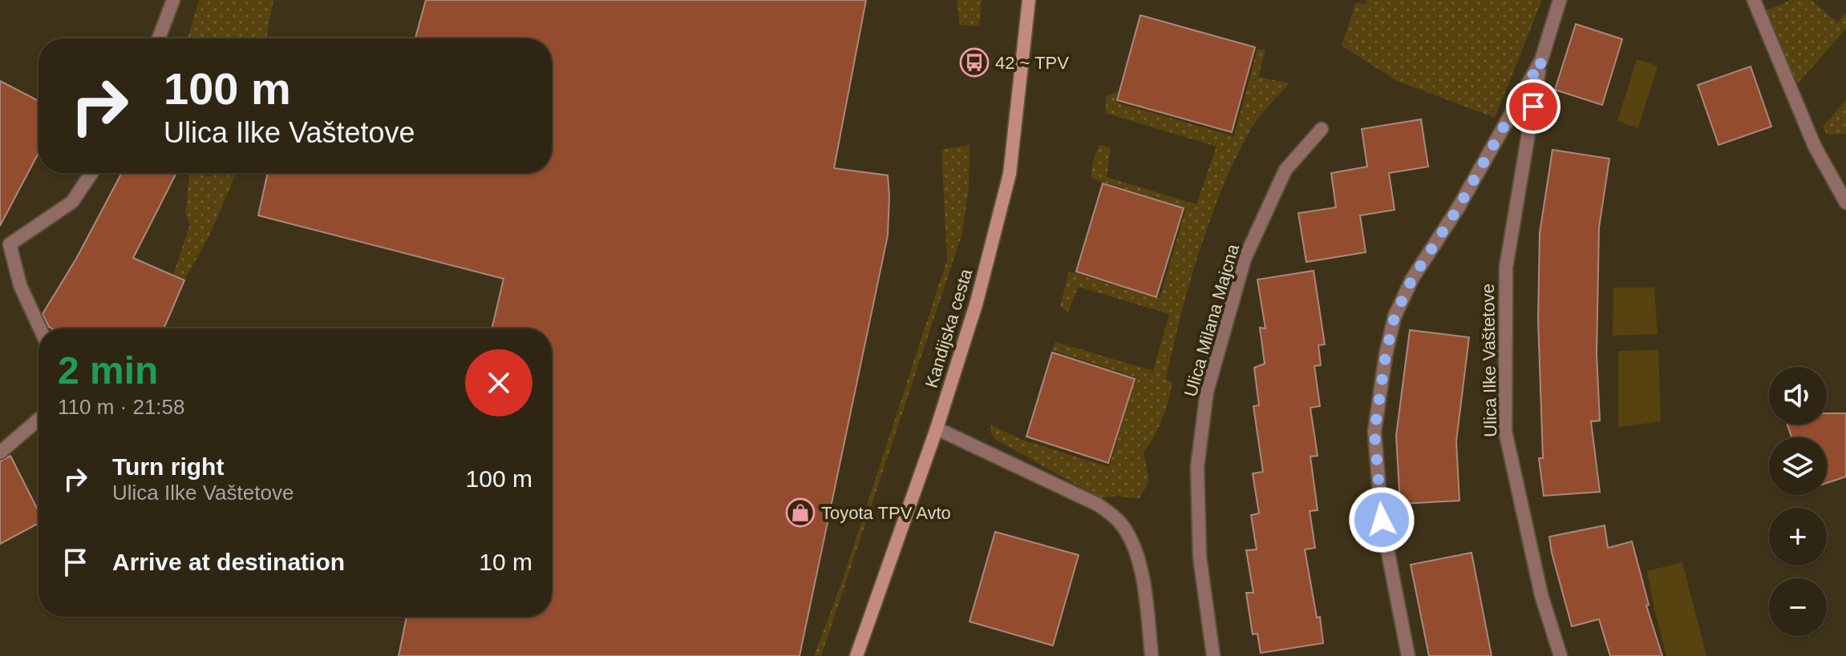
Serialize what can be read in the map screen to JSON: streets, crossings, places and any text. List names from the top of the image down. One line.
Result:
{"streets":{"main road":["Kandijska cesta"],"street":["Ulica Milana Majcna","Ulica Ilke Vaštetove"]},"places":{"bus stop":["42 ~ TPV"],"shop":["Toyota TPV Avto"]},"page":{"turn":["100 m","Ulica Ilke Vaštetove"],"heading":["2 min","110 m · 21:58"],"map_buttons":["+","−"],"list":[{"name":"Turn right","note":"Ulica Ilke Vaštetove","value":"100 m"},{"name":"Arrive at destination","value":"10 m"}]}}
